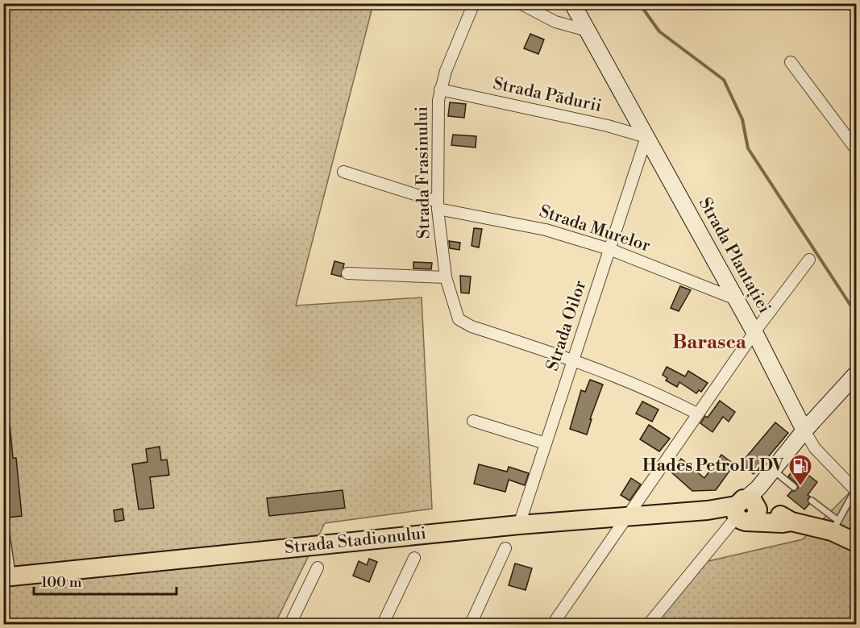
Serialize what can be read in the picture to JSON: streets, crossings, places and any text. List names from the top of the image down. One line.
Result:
{"streets":{"main road":["Strada Plantației","Strada Stadionului"],"street":["Strada Pădurii","Strada Frasinului","Strada Murelor","Strada Oilor"]},"crossings":[["Strada Pădurii","Strada Frasinului"],["Strada Pădurii","Strada Plantației"],["Strada Pădurii","Strada Oilor"],["Strada Frasinului","Strada Murelor"],["Strada Frasinului","Strada Oilor"],["Strada Murelor","Strada Plantației"],["Strada Murelor","Strada Oilor"],["Strada Plantației","Strada Oilor"],["Strada Oilor","Strada Stadionului"]],"districts":["Barasca"],"places":{"fuel station":["Hades Petrol LDV"]},"scale_bar":"100 m"}
